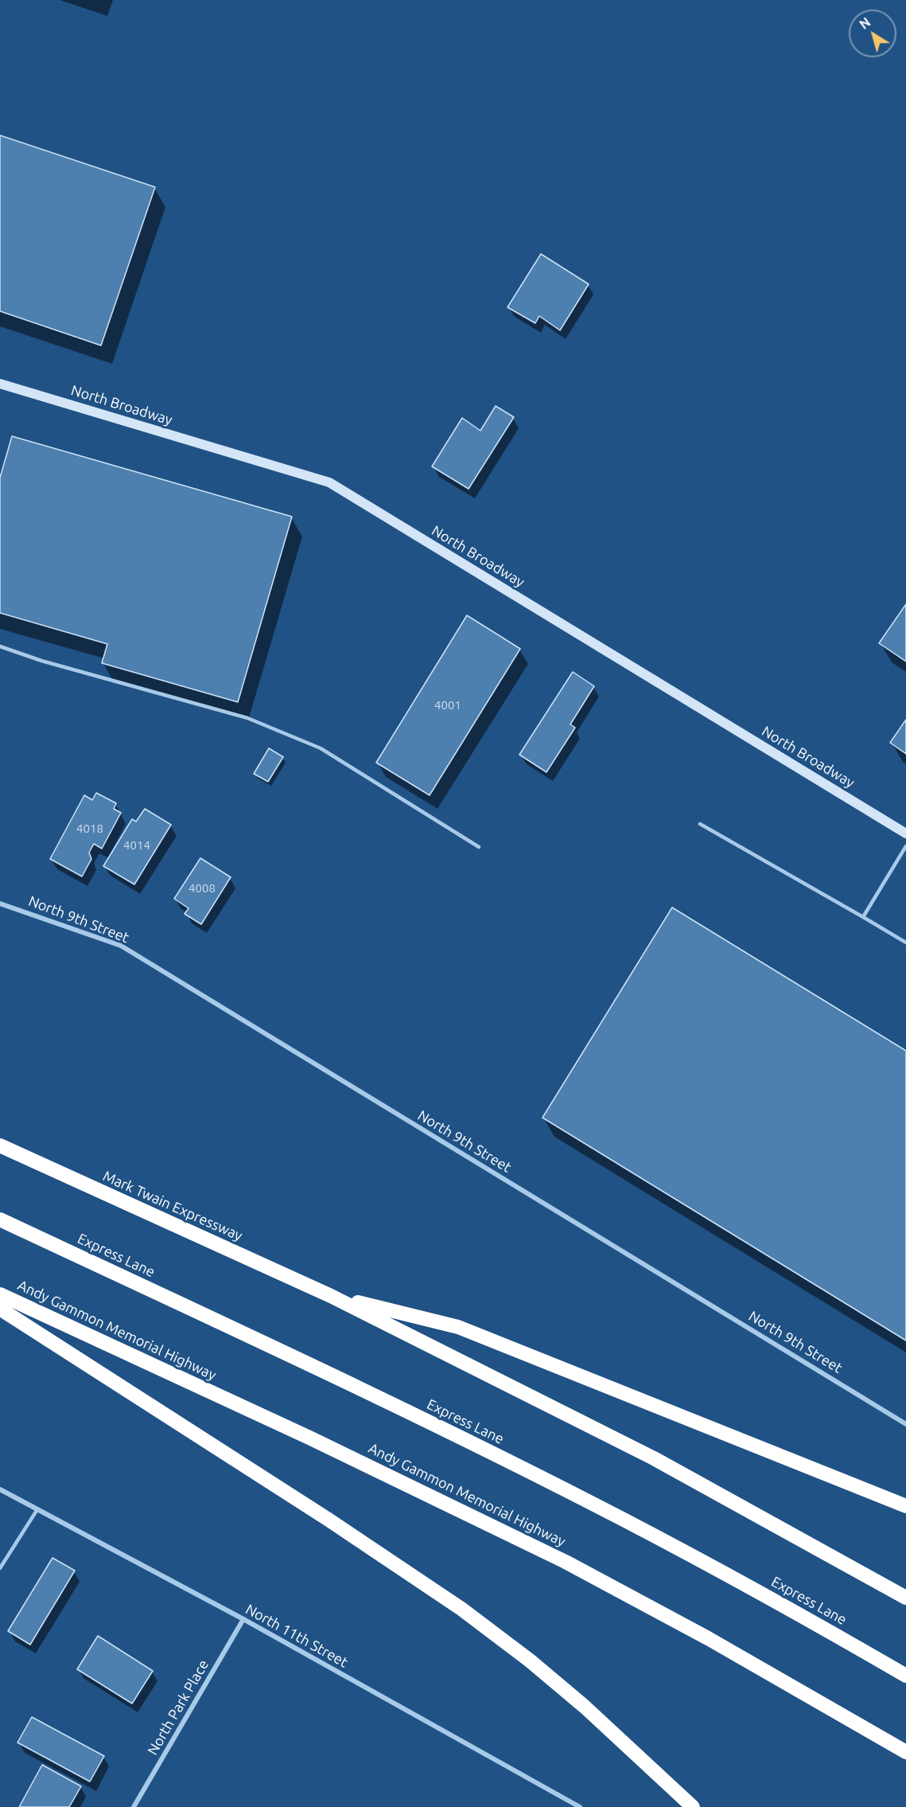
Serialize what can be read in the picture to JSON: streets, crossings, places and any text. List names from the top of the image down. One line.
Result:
{"streets":{"highway":["Mark Twain Expressway","Express Lane","Andy Gammon Memorial Highway"],"main road":["North Broadway"],"street":["North 9th Street","North 11th Street","North Park Place"]},"crossings":[["North 11th Street","North Park Place"]],"house_numbers":["4001","4018","4014","4008"],"north":"top left"}
